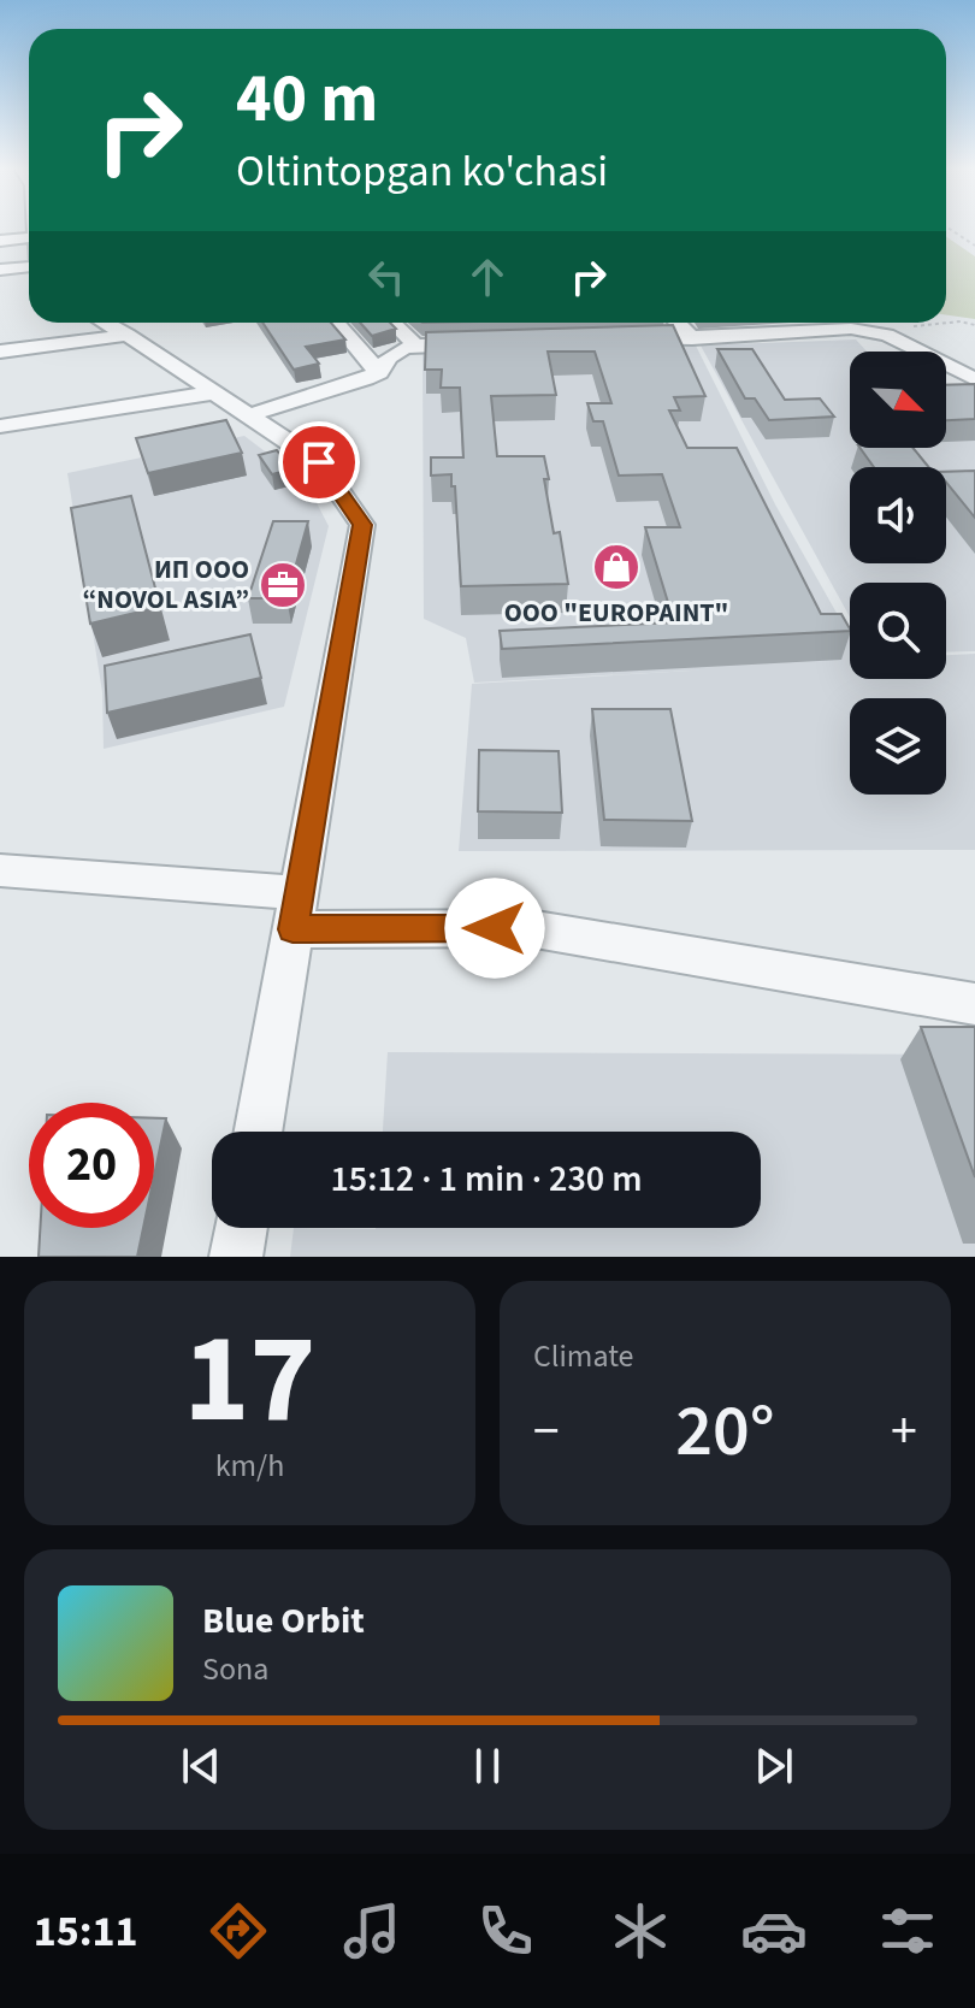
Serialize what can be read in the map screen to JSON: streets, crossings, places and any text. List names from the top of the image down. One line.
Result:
{"places":{"shop":["OOO \"EUROPAINT\""],"office":["ИП ООО “NOVOL ASIA”"]},"north":"bottom right","page":{"turn":["40 m","Oltintopgan ko'chasi"],"limit":"20","trip":"15:12 · 1 min · 230 m","tile":[["17","km/h"],"Climate"],"heat":["−","20°","+"],"song":["Blue Orbit","Sona"],"tabs":"15:11"}}
